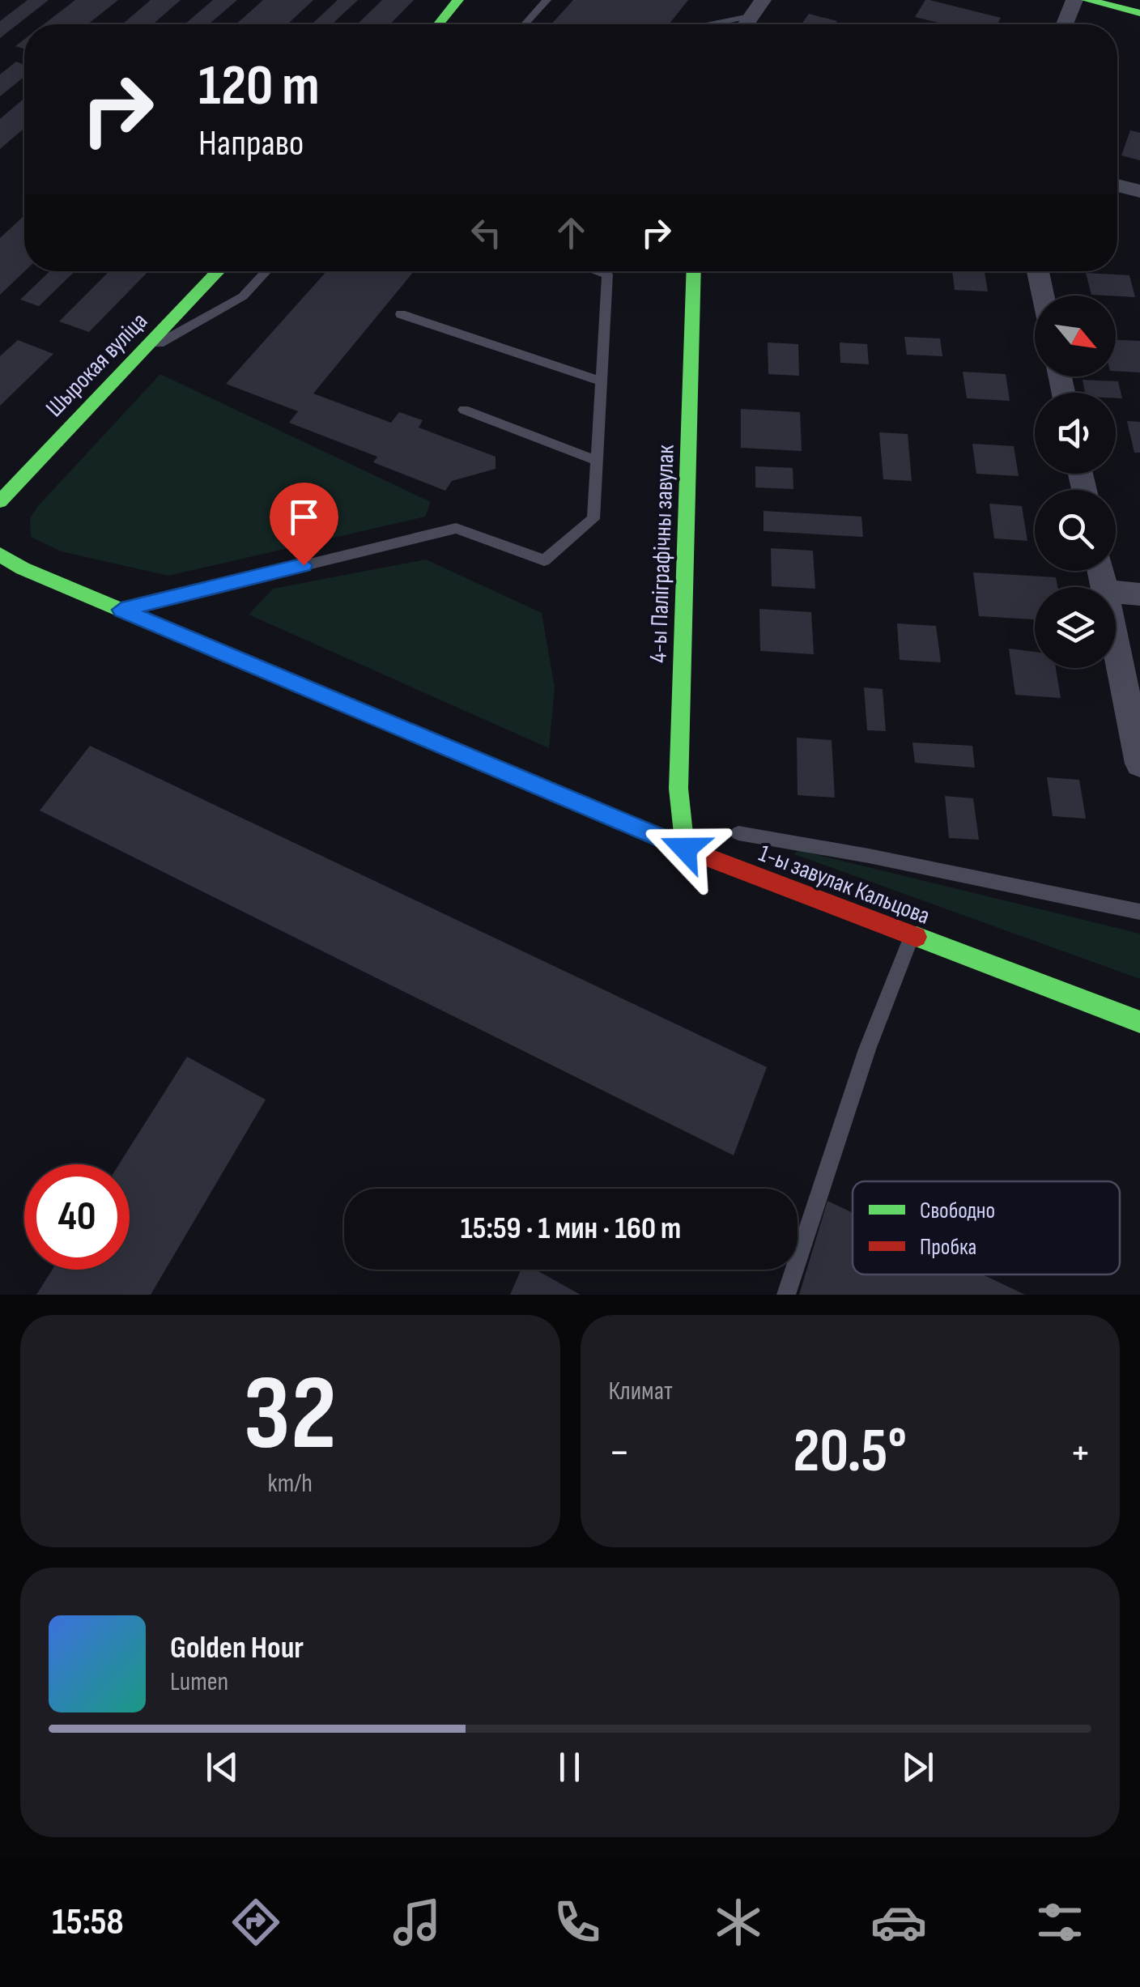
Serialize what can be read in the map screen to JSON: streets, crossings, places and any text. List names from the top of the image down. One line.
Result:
{"streets":{"street":["Шырокая вуліца","4-ы Паліграфічны завулак","1-ы завулак Кальцова"]},"crossings":[["4-ы Паліграфічны завулак","1-ы завулак Кальцова"]],"legend":["Свободно","Пробка"],"north":"bottom right","page":{"turn":["120 m","Направо"],"limit":"40","trip":"15:59 · 1 мин · 160 m","tile":[["32","km/h"],"Климат"],"heat":["−","20.5°","+"],"song":["Golden Hour","Lumen"],"tabs":"15:58"}}
